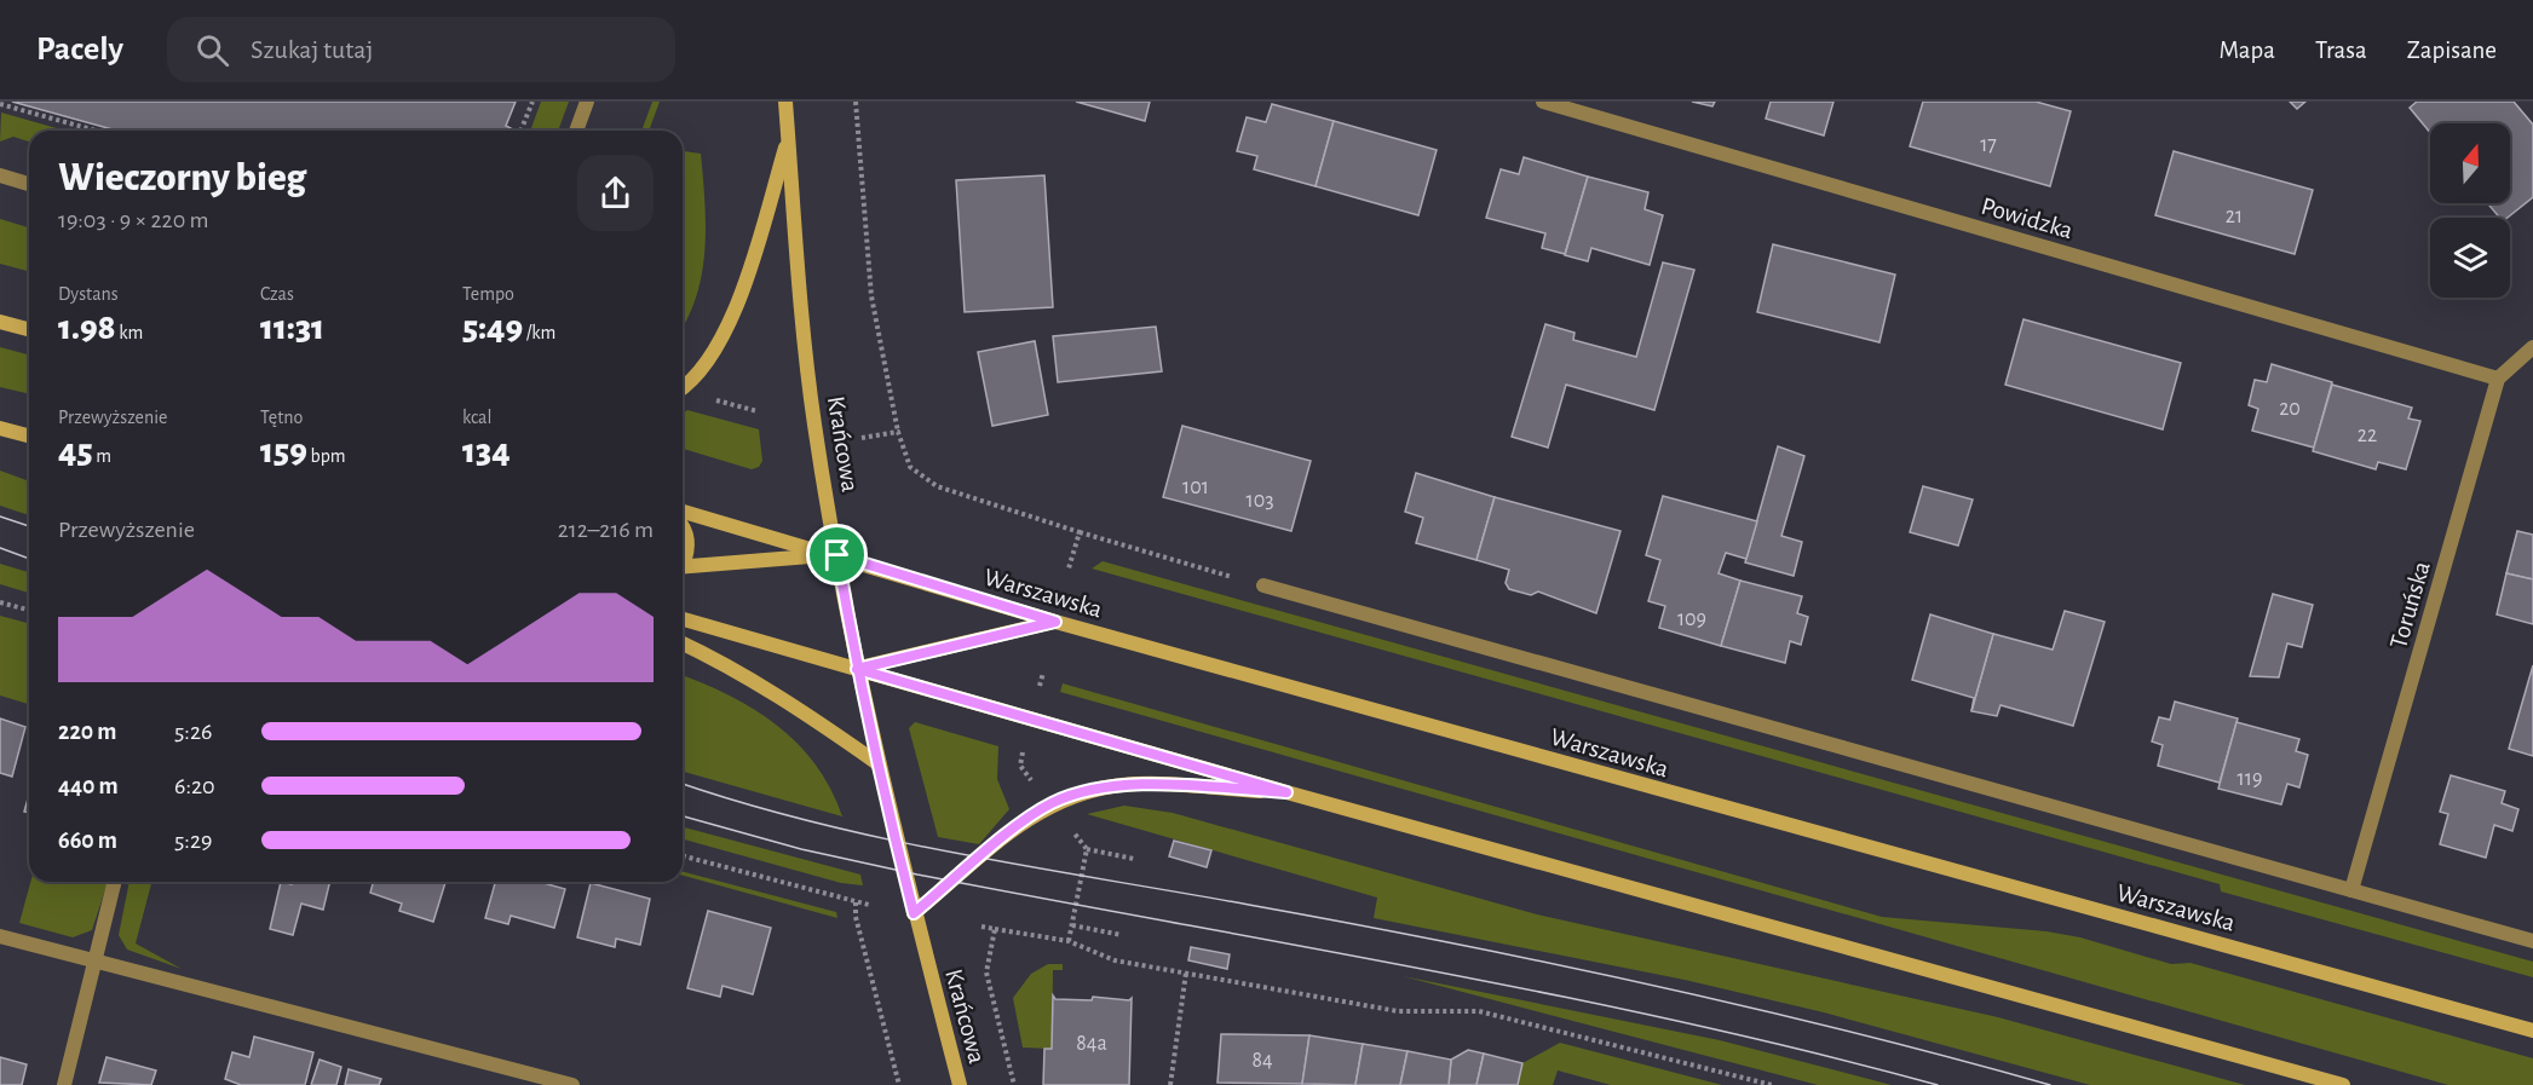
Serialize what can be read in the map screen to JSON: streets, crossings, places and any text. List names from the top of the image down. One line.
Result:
{"streets":{"main road":["Krańcowa","Warszawska"],"street":["Powidzka","Toruńska"]},"crossings":[["Powidzka","Toruńska"],["Krańcowa","Warszawska"]],"house_numbers":["17","21","20","22","101","103","109","119","84a","84"],"north":"top","page":{"header":"Pacely","search":"Szukaj tutaj","nav":["Mapa","Trasa","Zapisane"],"heading":["Wieczorny bieg","19:03 · 9 × 220 m"],"stats":[["Dystans","1.98 km"],["Czas","11:31"],["Tempo","5:49 /km"],["Przewyższenie","45 m"],["Tętno","159 bpm"],["kcal","134"]],"chart":["Przewyższenie","212–216 m"],"list":[{"name":"220 m","note":"5:26"},{"name":"440 m","note":"6:20"},{"name":"660 m","note":"5:29"}]}}
